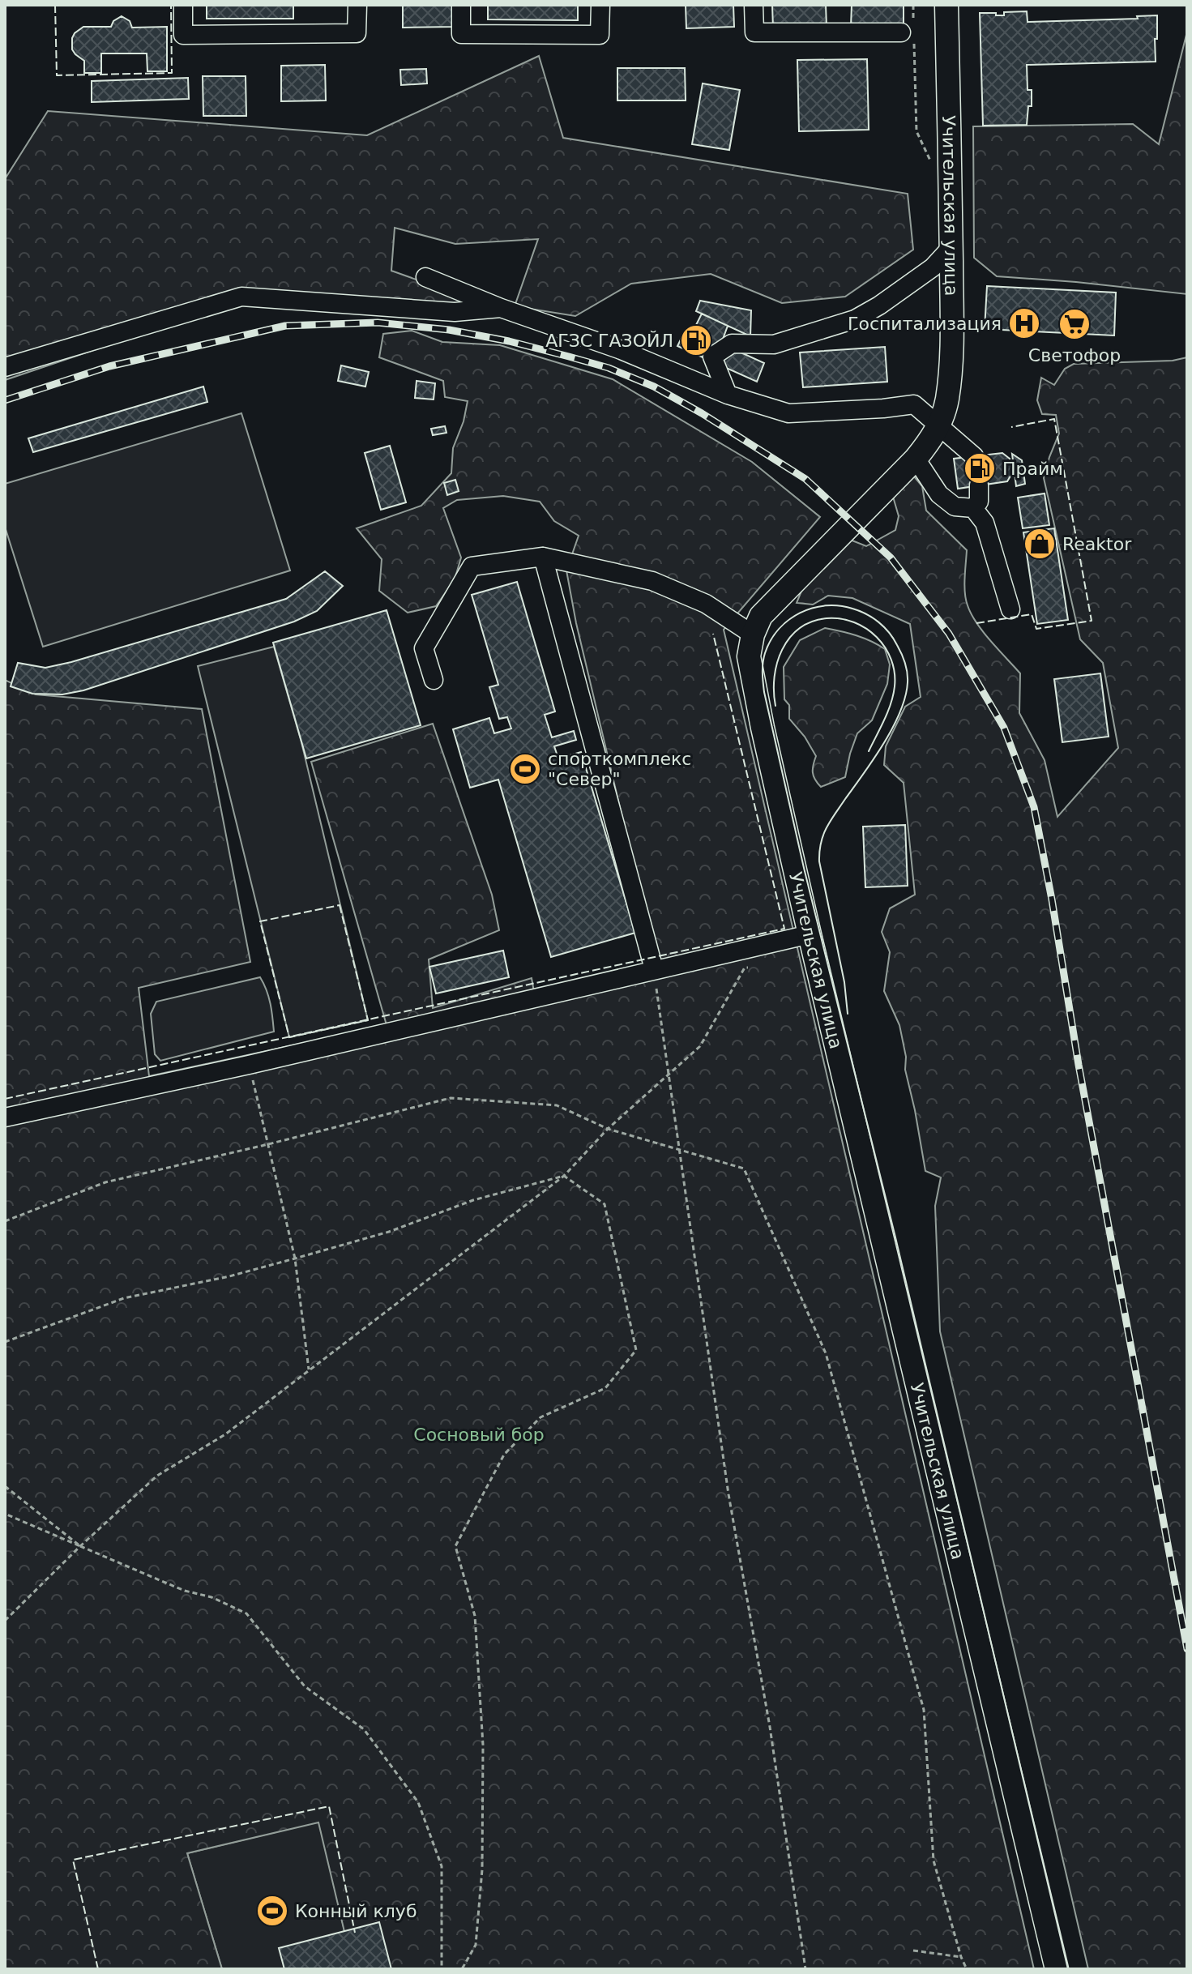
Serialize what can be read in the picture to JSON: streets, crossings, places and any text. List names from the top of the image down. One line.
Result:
{"streets":{"main road":["Учительская улица"]},"parks":["Сосновый бор"],"places":{"hospital":["Госпитализация"],"supermarket":["Светофор"],"fuel station":["АГЗС ГАЗОЙЛ","Прайм"],"shop":["Reaktor"],"sports":["спорткомплекс \"Север\"","Конный клуб"]}}
